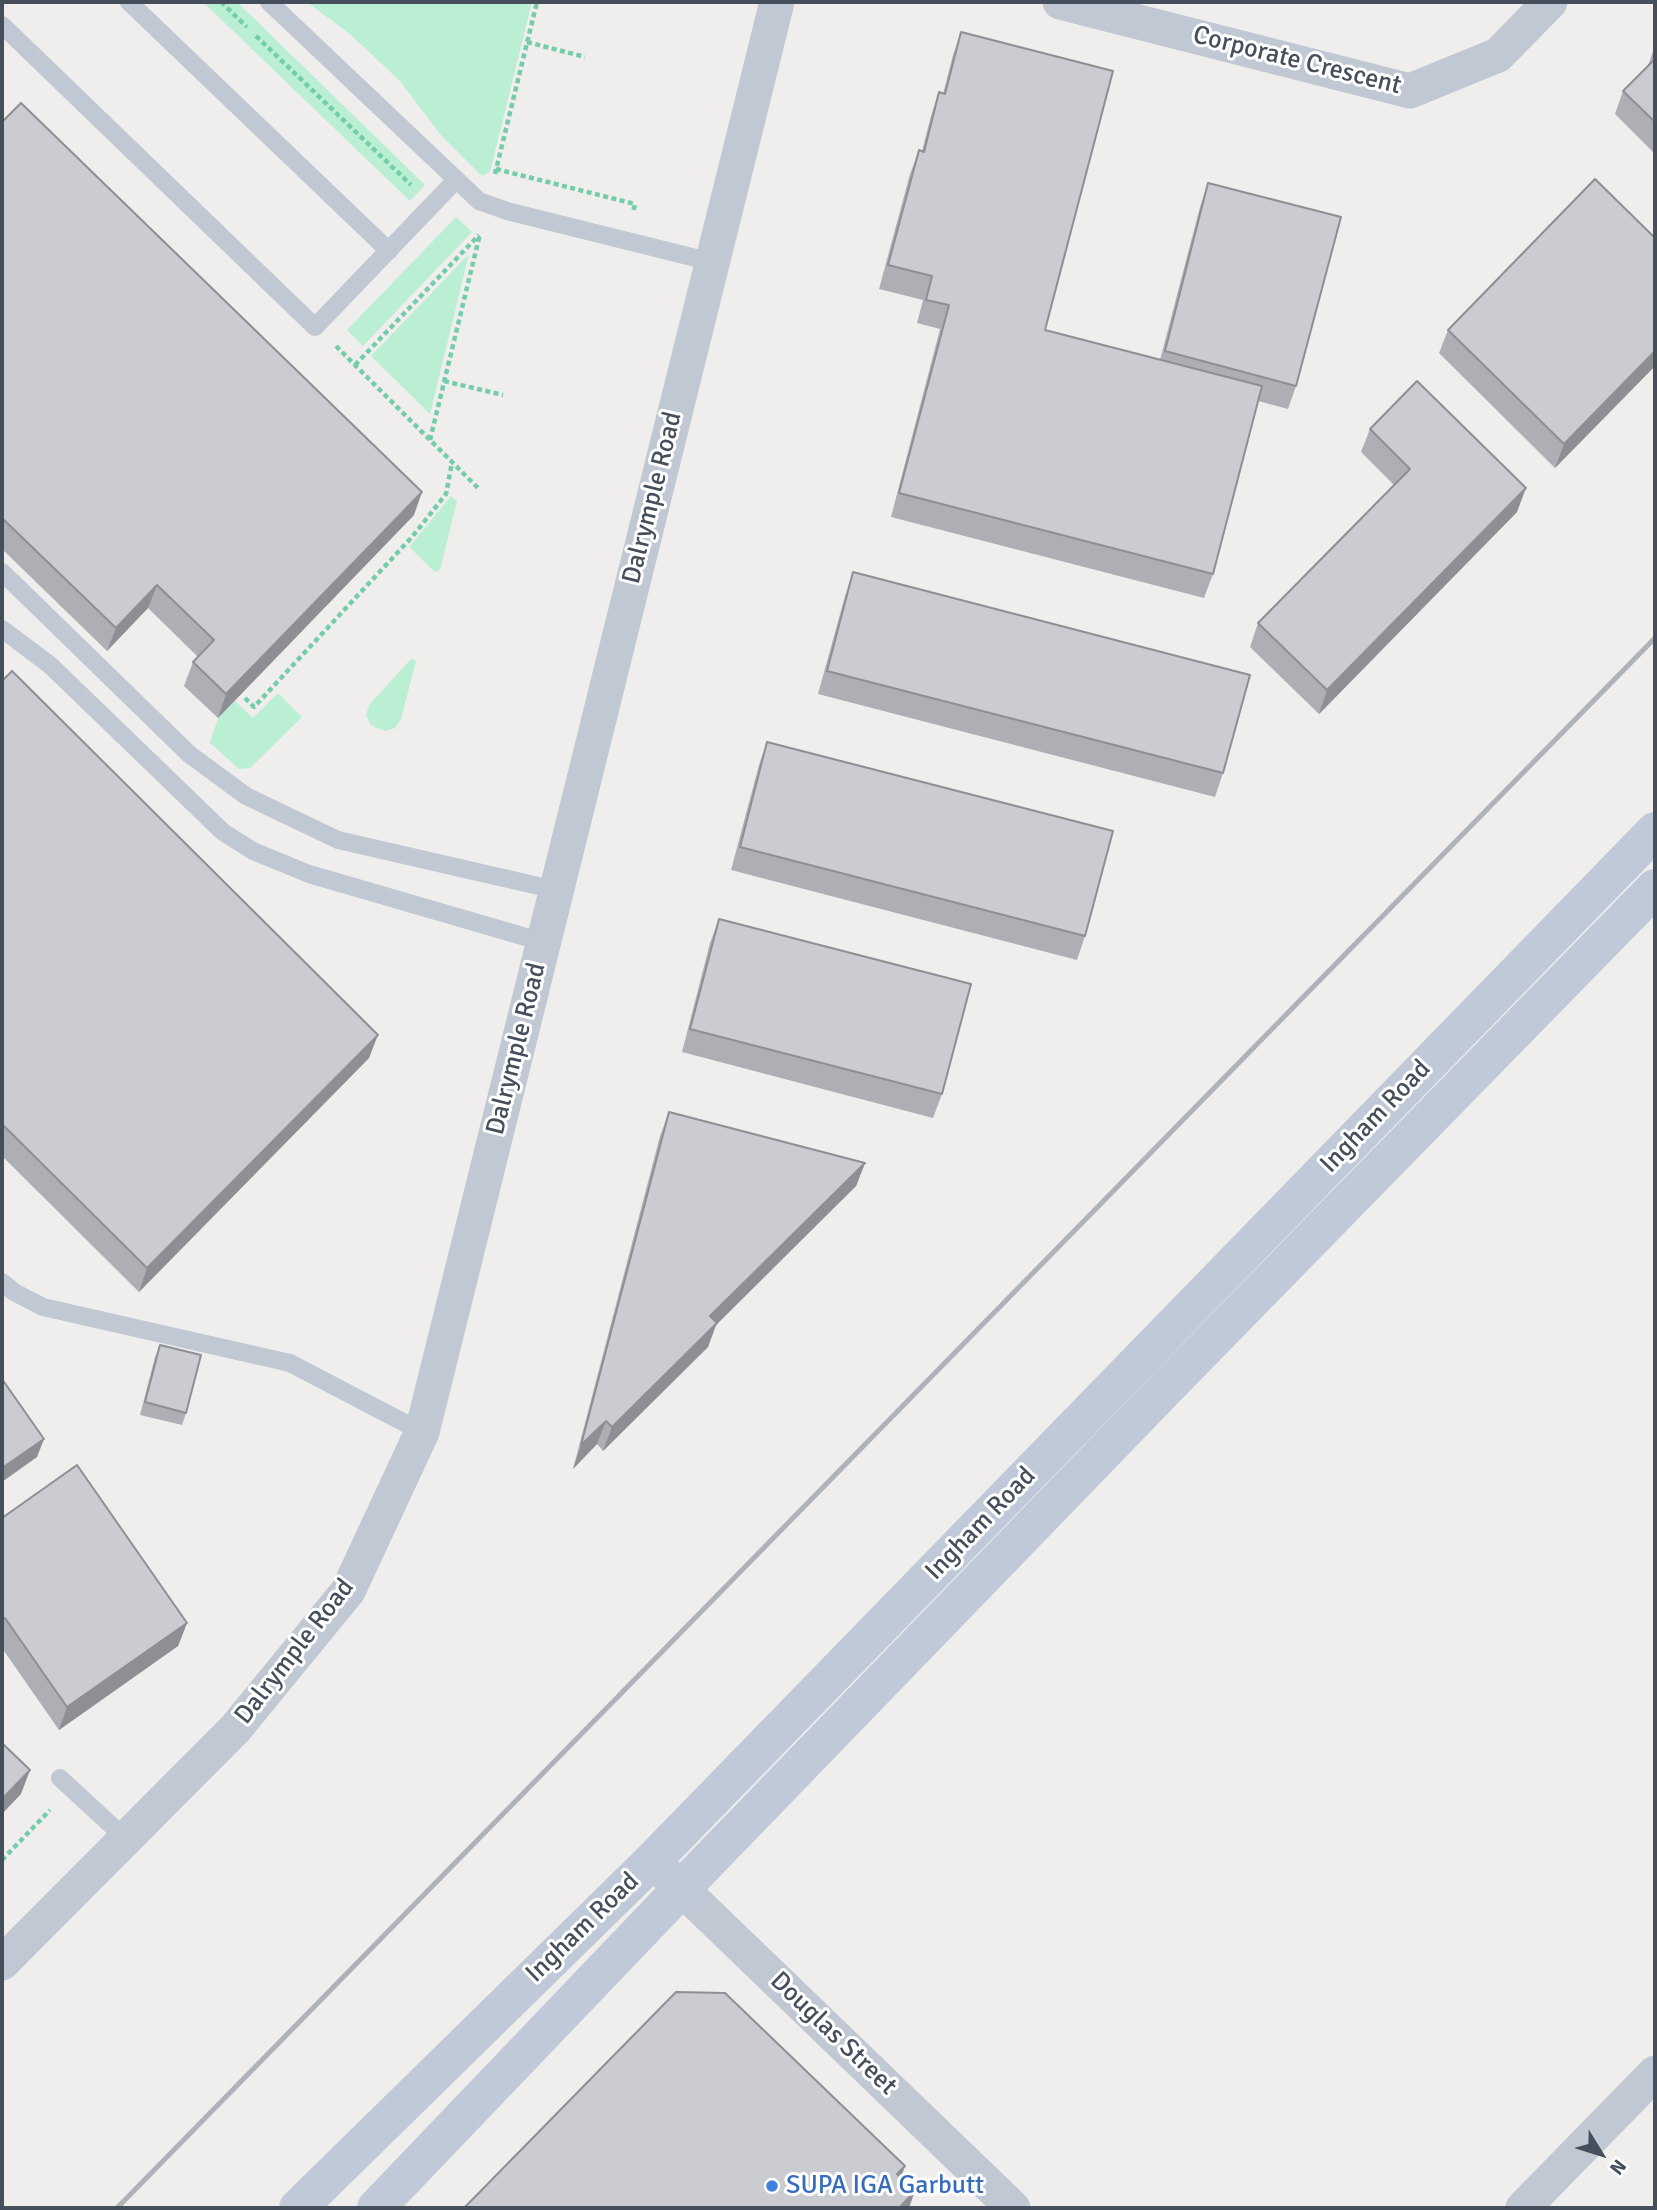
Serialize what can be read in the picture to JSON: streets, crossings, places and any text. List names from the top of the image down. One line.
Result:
{"streets":{"main road":["Ingham Road"],"street":["Corporate Crescent","Dalrymple Road","Douglas Street"]},"crossings":[["Ingham Road","Douglas Street"]],"places":["SUPA IGA Garbutt"],"north":"bottom right"}
